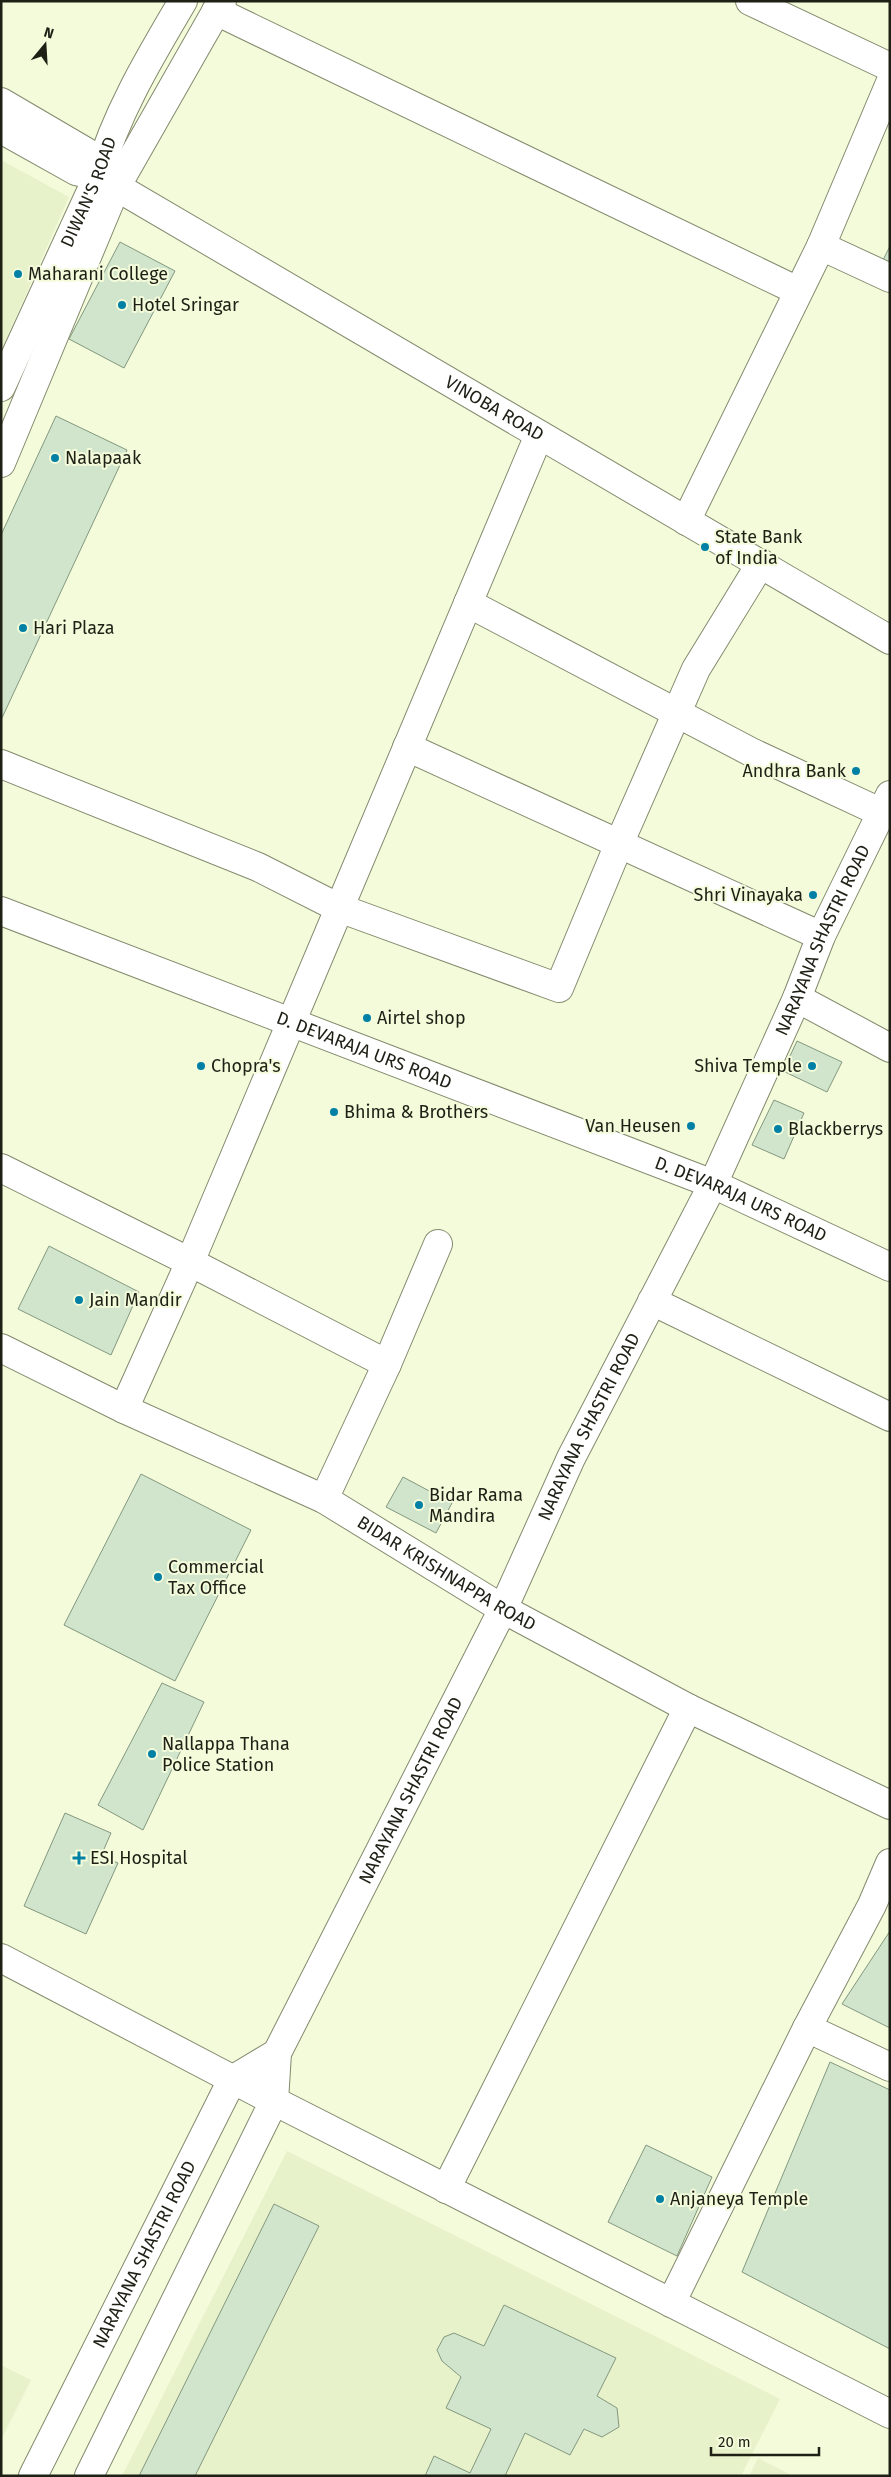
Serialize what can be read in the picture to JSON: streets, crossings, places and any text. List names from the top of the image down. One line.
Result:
{"streets":{"street":["DIWAN'S ROAD","VINOBA ROAD","NARAYANA SHASTRI ROAD","D. DEVARAJA URS ROAD","BIDAR KRISHNAPPA ROAD"]},"crossings":[["DIWAN'S ROAD","VINOBA ROAD"],["NARAYANA SHASTRI ROAD","D. DEVARAJA URS ROAD"],["NARAYANA SHASTRI ROAD","BIDAR KRISHNAPPA ROAD"]],"places":{"other":["Maharani College","Hotel Sringar","Nalapaak","State Bank of India","Hari Plaza","Andhra Bank","Shri Vinayaka","Airtel shop","Chopra's","Shiva Temple","Bhima & Brothers","Van Heusen","Blackberrys","Jain Mandir","Bidar Rama Mandira","Commercial Tax Office","Nallappa Thana Police Station","Anjaneya Temple"],"health":["ESI Hospital"]},"scale_bar":"20 m","north":"top"}
